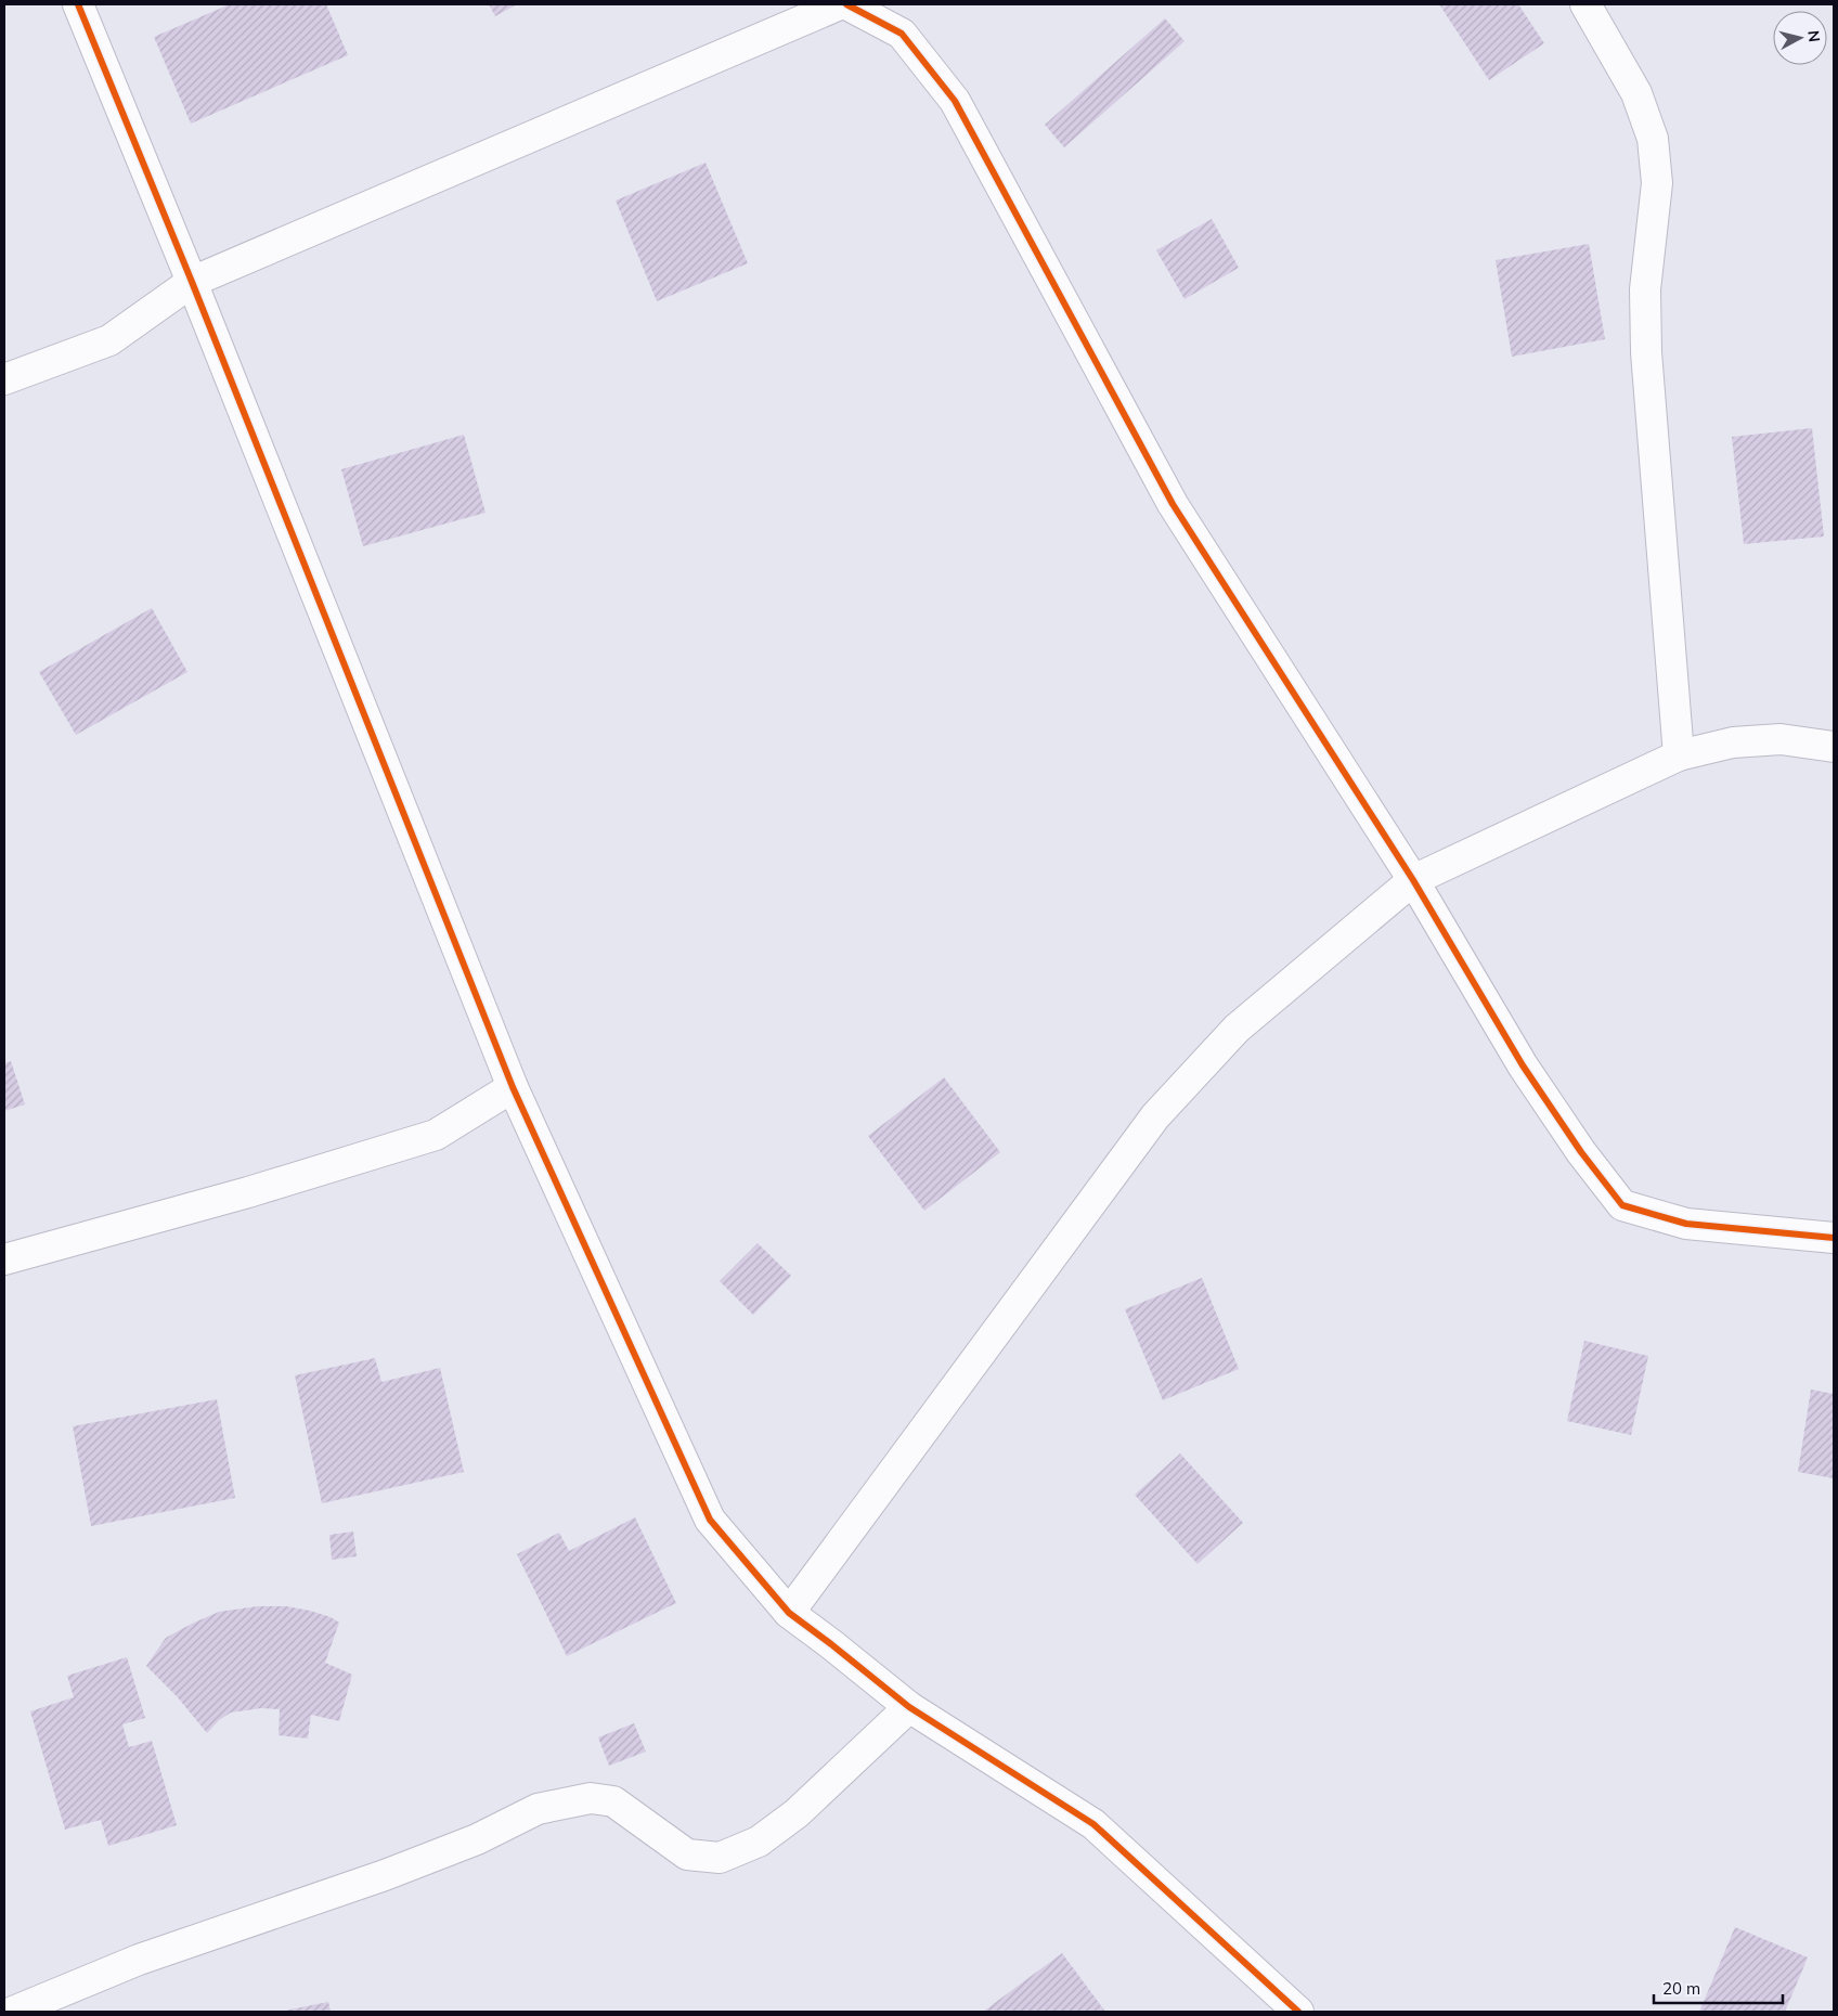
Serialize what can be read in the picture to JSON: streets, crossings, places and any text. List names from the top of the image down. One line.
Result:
{"scale_bar":"20 m","north":"right"}
